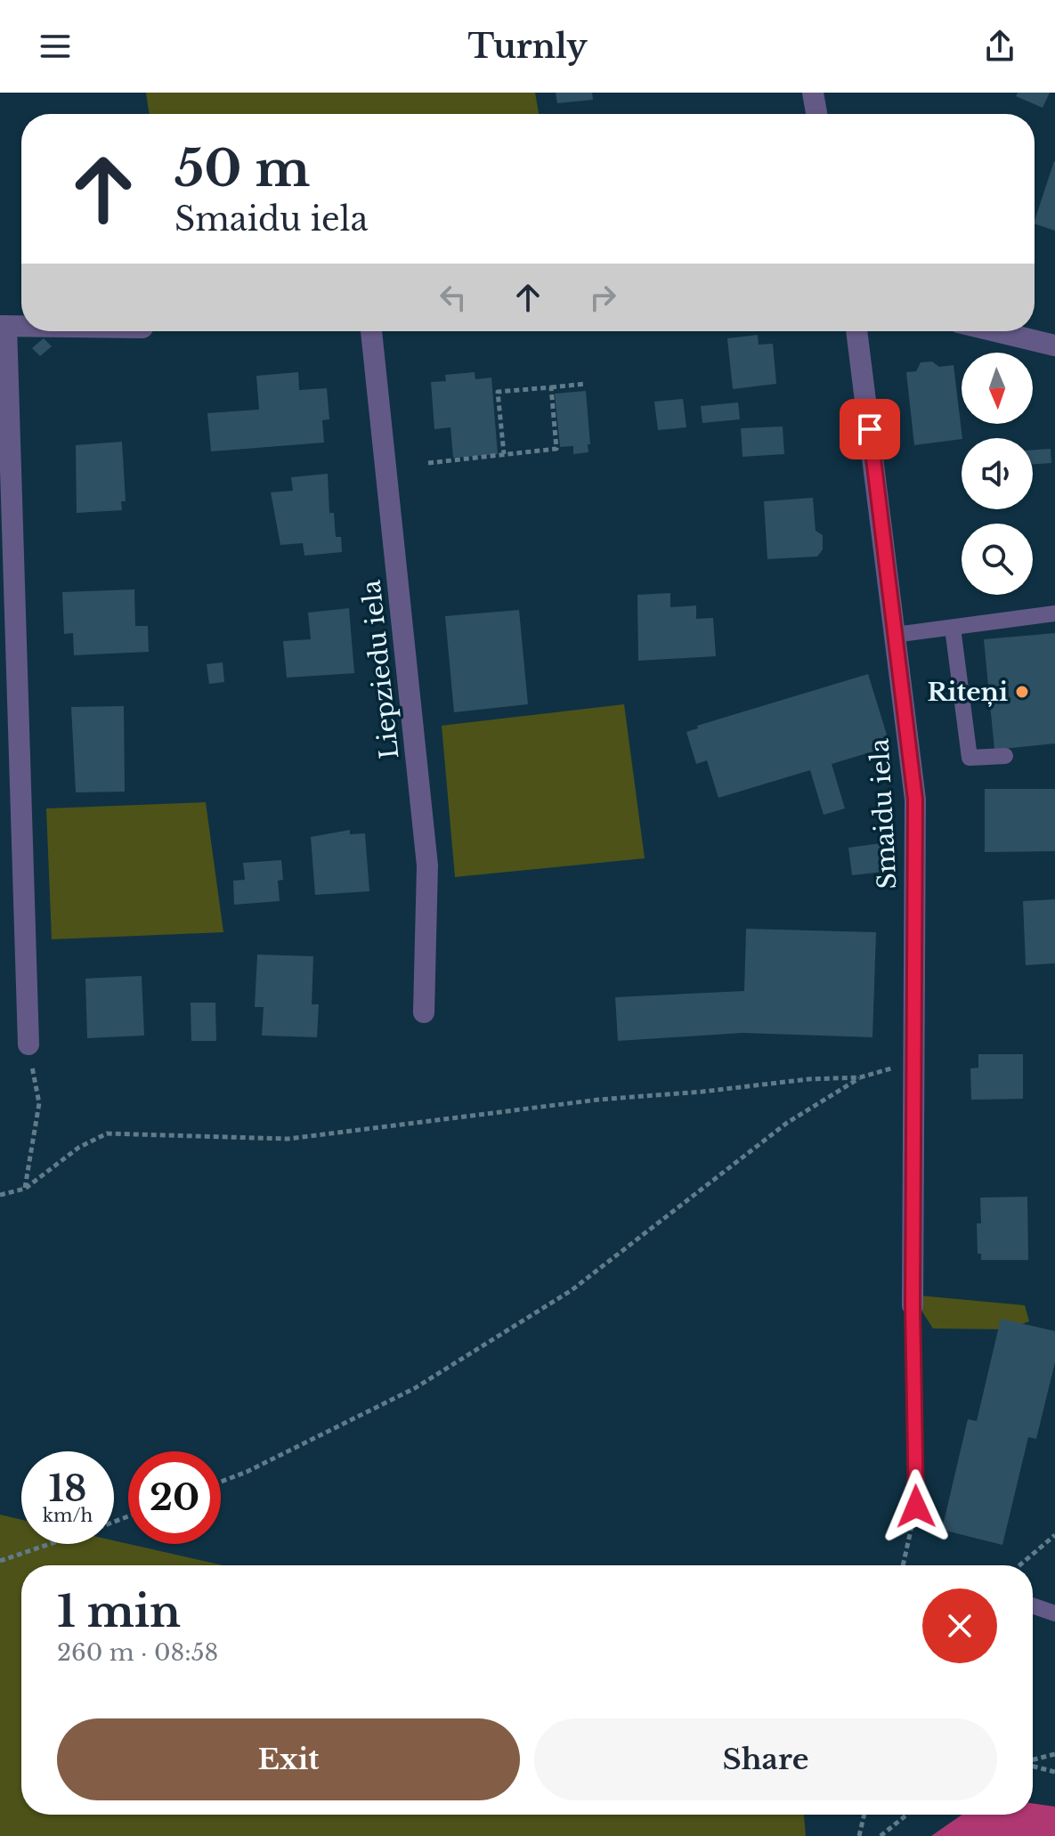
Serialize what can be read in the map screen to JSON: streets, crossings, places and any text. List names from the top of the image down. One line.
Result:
{"streets":{"street":["Liepziedu iela","Smaidu iela"]},"places":["Riteņi"],"north":"bottom","page":{"header":"Turnly","turn":["50 m","Smaidu iela"],"speed":"18 km/h","limit":"20","heading":["1 min","260 m · 08:58"],"buttons":["Exit","Share"]}}
